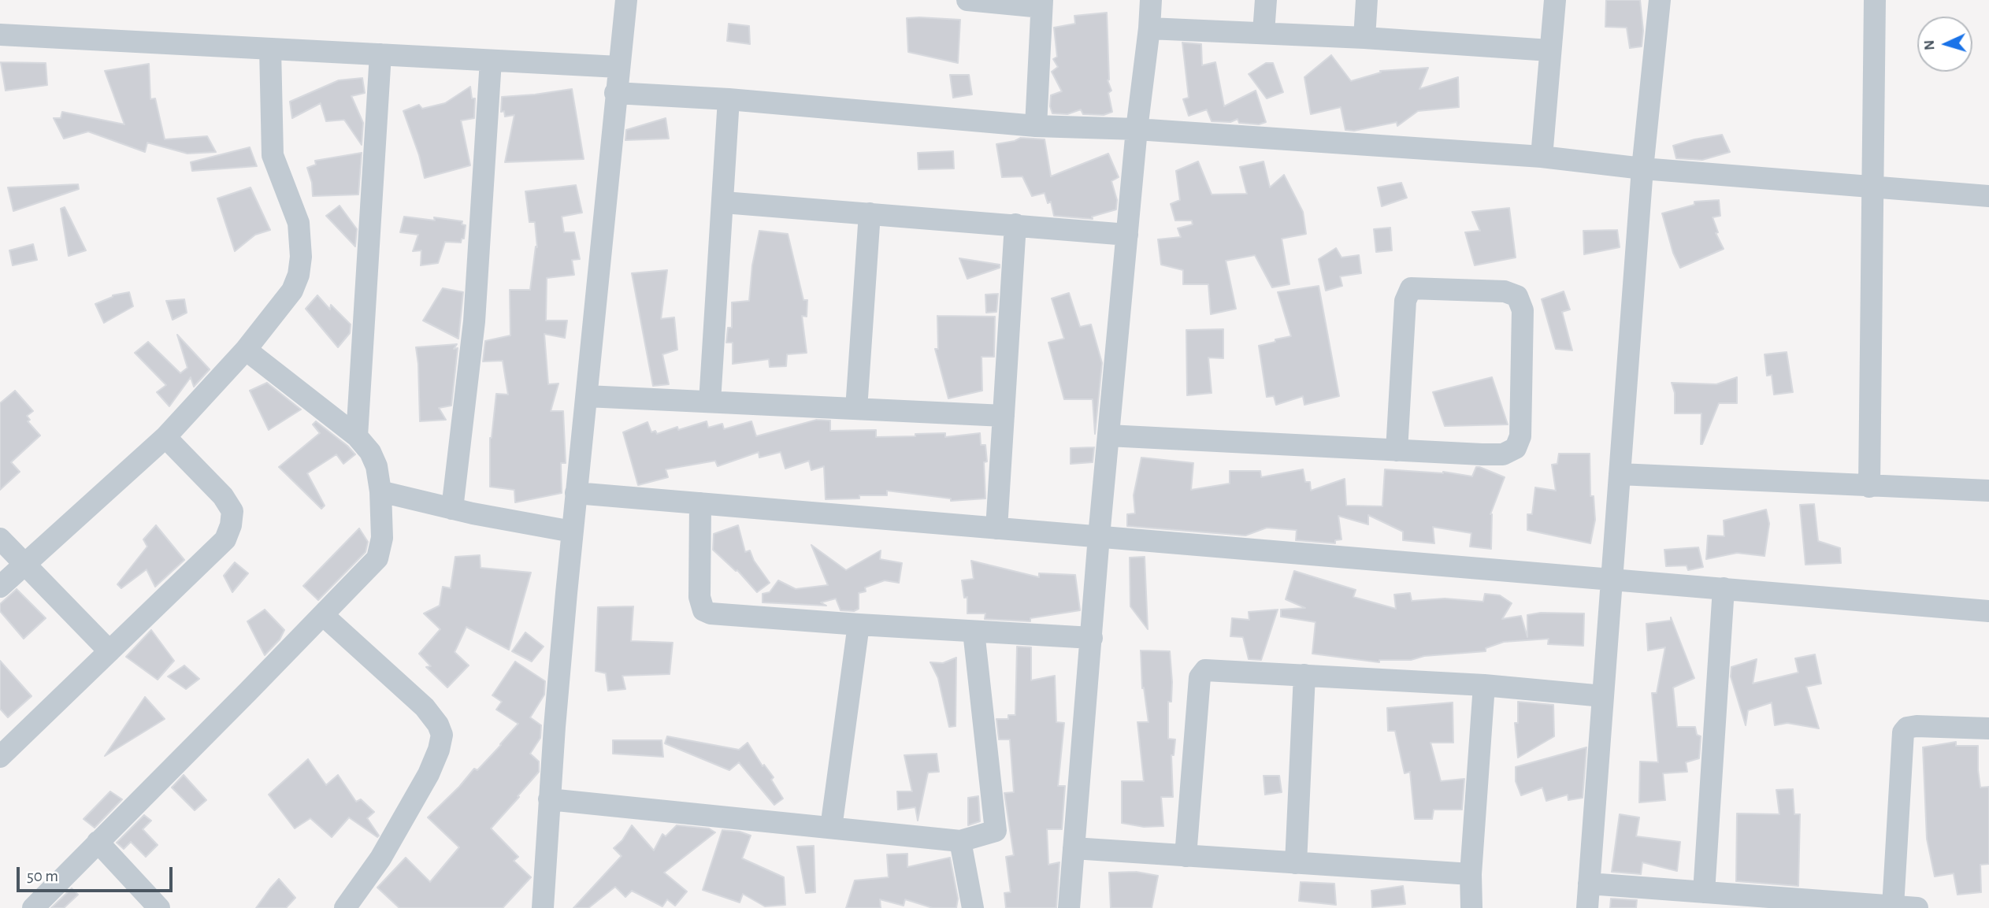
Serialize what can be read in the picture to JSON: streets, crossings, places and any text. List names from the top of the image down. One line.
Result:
{"scale_bar":"50 m","north":"left"}
